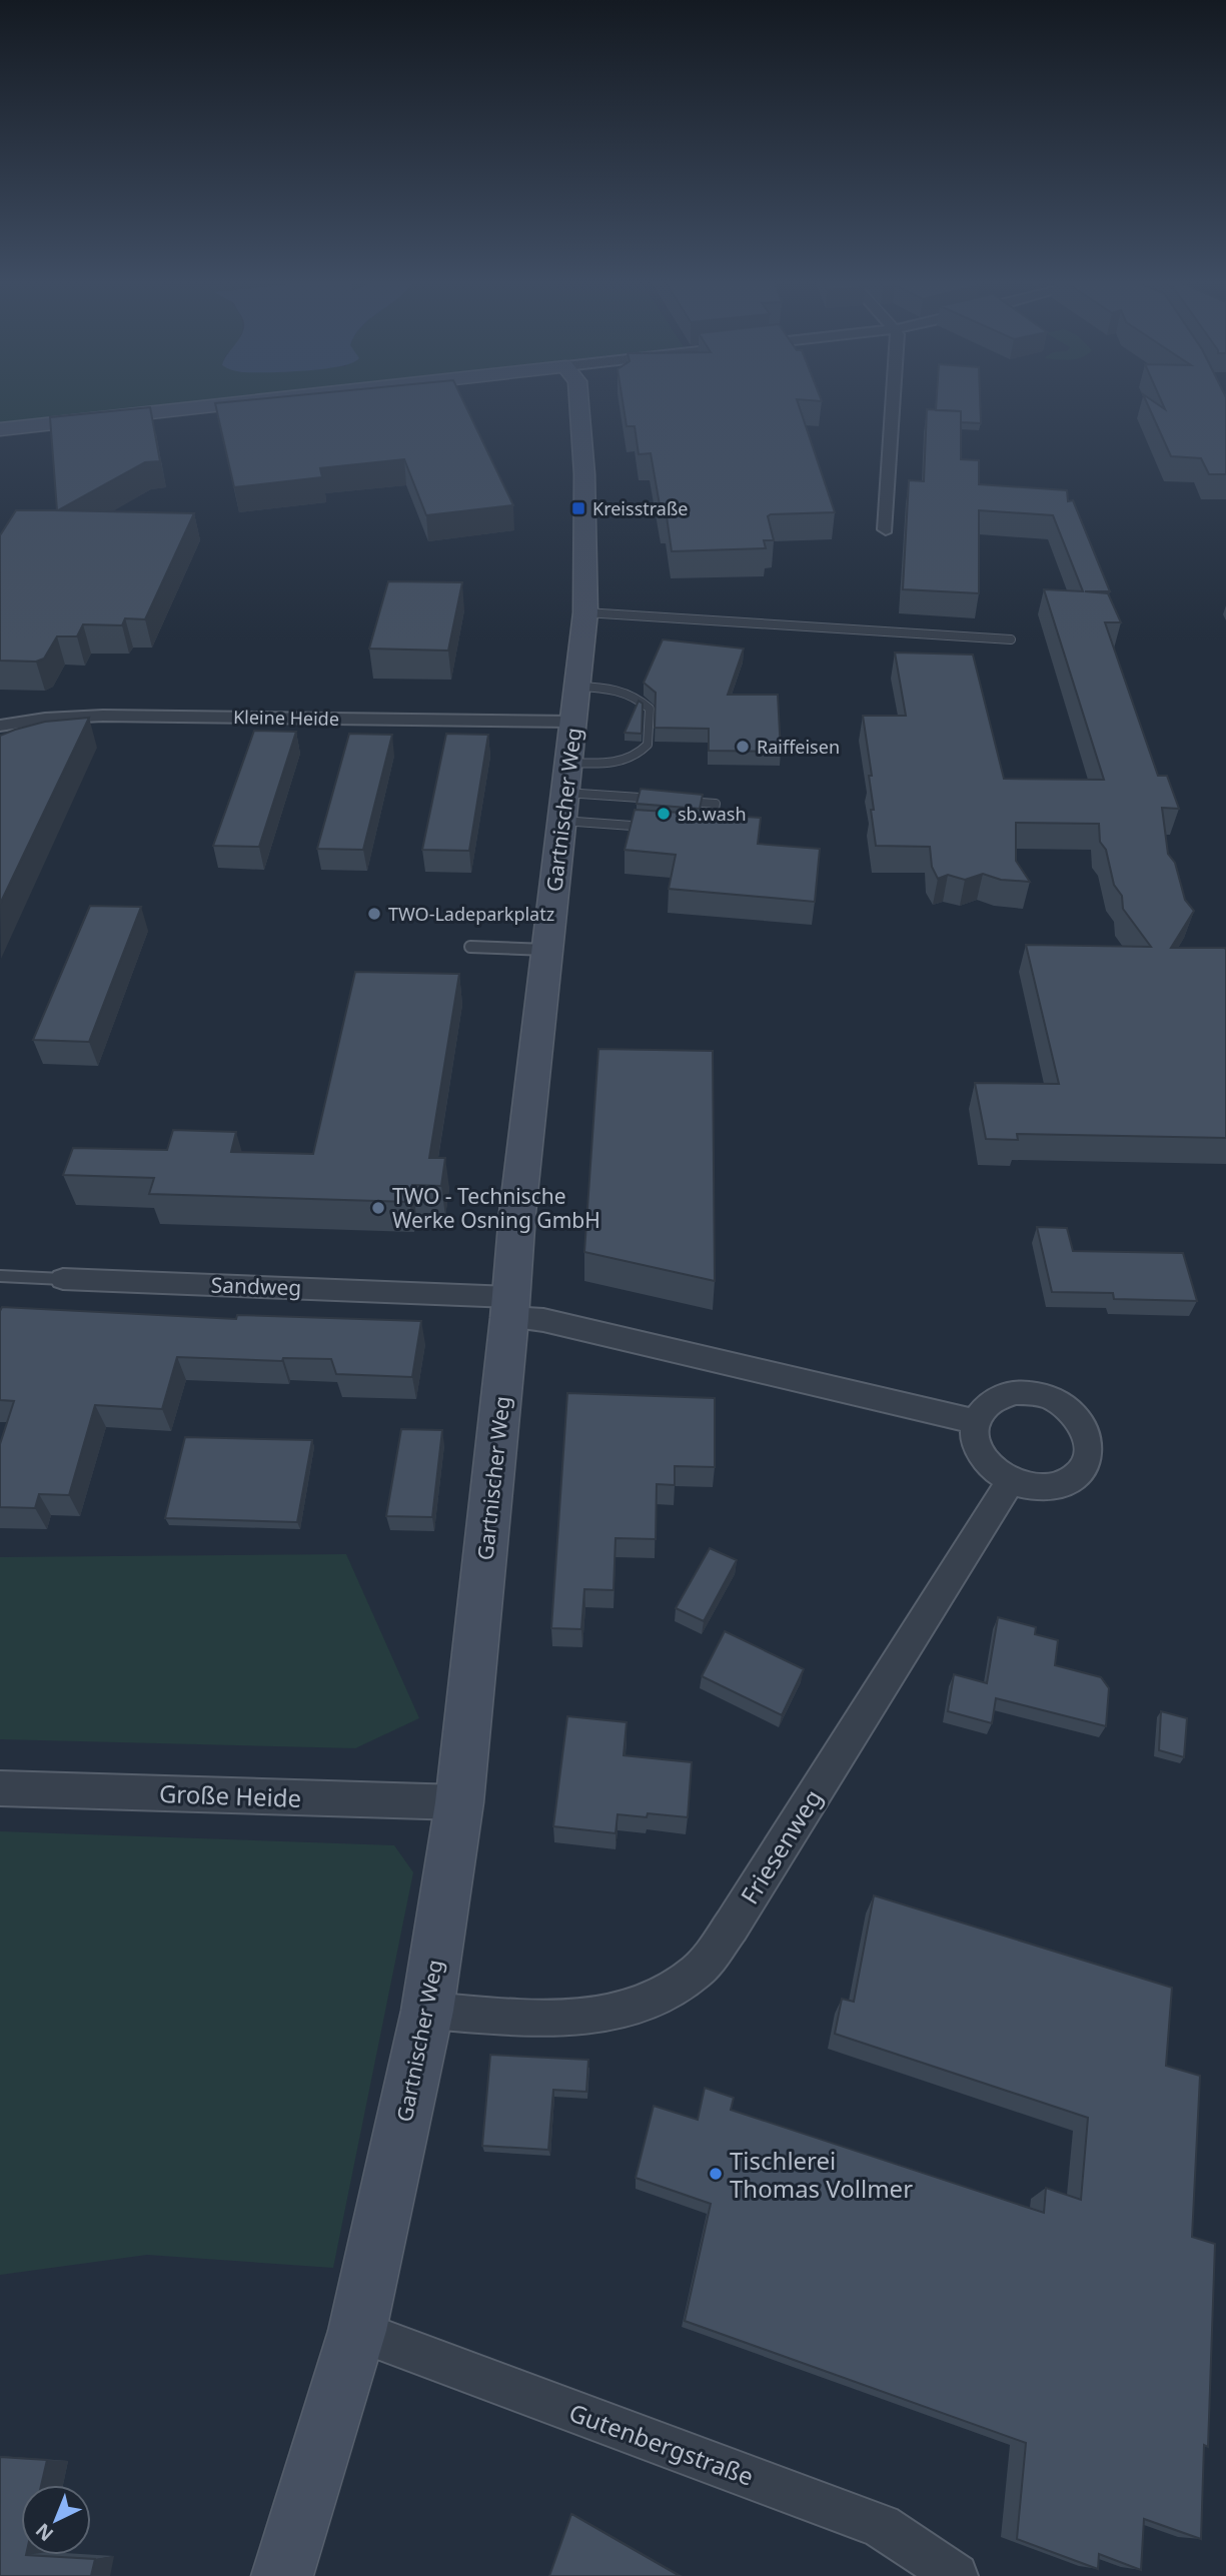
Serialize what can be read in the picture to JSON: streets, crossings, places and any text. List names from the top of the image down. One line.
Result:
{"streets":{"street":["Kleine Heide","Gartnischer Weg","Sandweg","Große Heide","Friesenweg","Gutenbergstraße"]},"crossings":[["Kleine Heide","Gartnischer Weg"],["Gartnischer Weg","Sandweg"],["Gartnischer Weg","Große Heide"],["Gartnischer Weg","Friesenweg"],["Gartnischer Weg","Gutenbergstraße"]],"places":{"transit":["Kreisstraße"],"other":["Raiffeisen","sb.wash","TWO-Ladeparkplatz","TWO - Technische Werke Osning GmbH","Tischlerei Thomas Vollmer"]},"north":"bottom left"}
